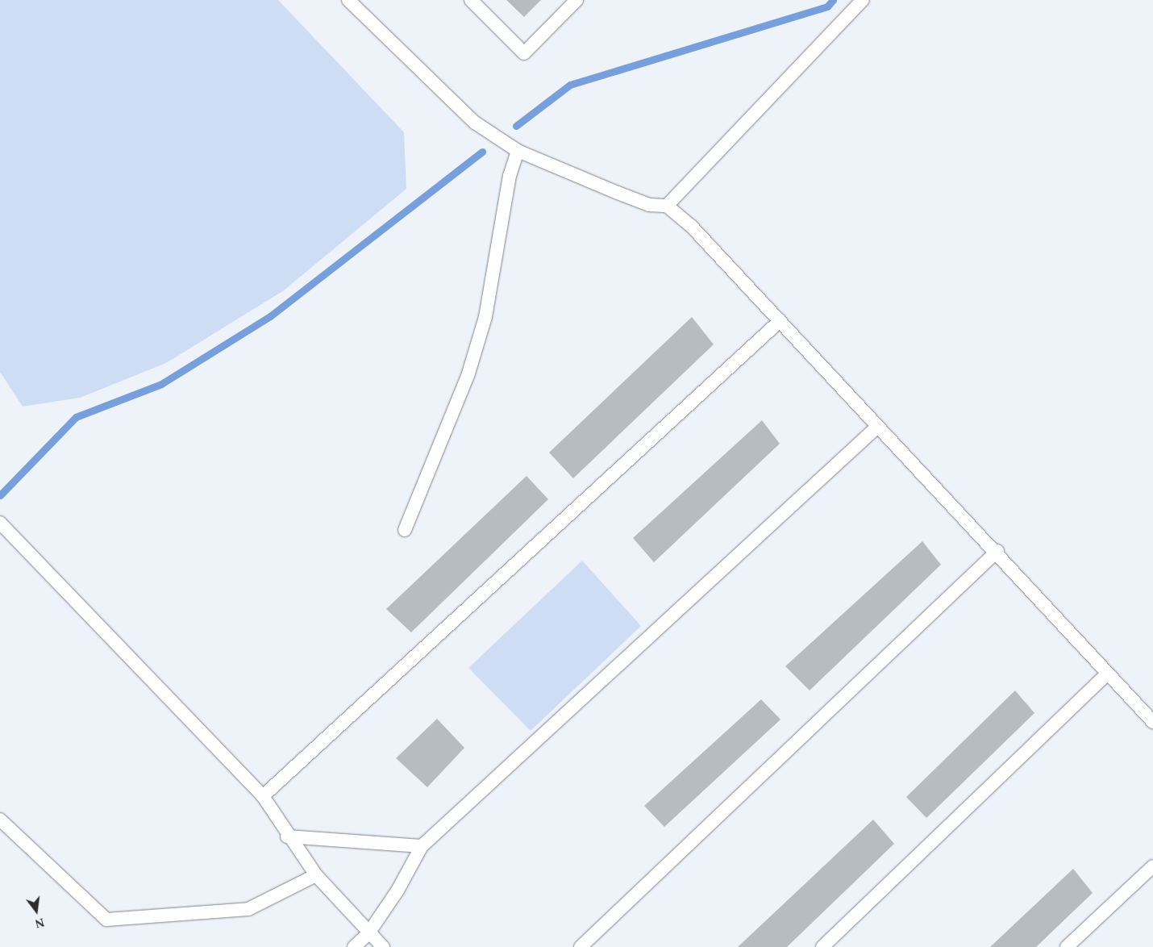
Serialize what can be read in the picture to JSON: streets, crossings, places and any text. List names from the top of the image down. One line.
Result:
{"north":"bottom"}
